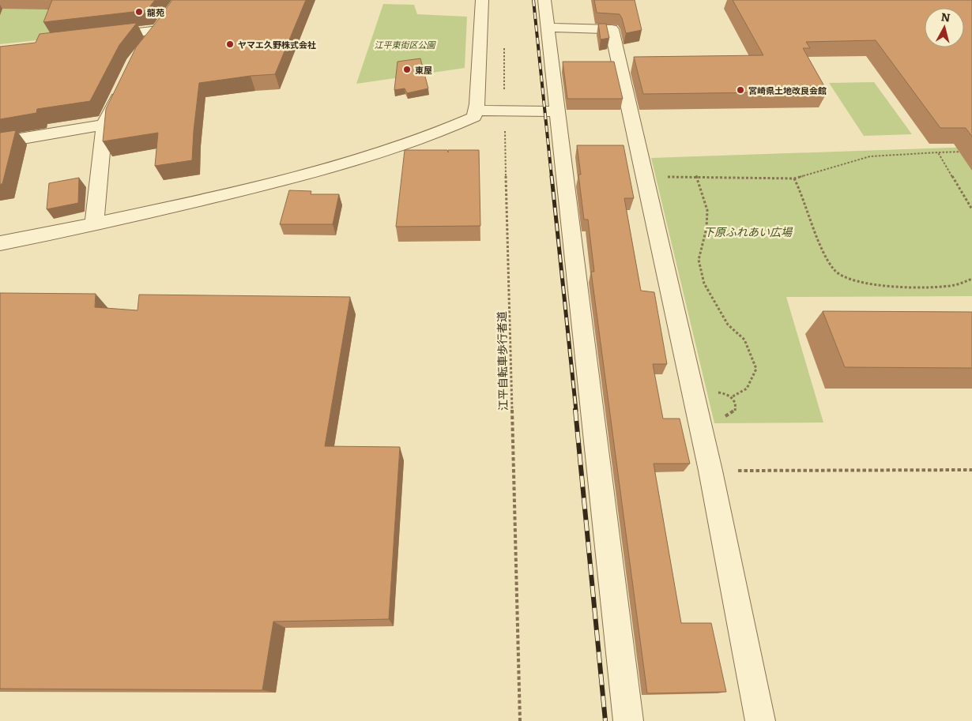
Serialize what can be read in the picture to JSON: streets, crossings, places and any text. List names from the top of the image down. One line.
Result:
{"streets":{"path":["江平自転車歩行者道"]},"parks":["江平東街区公園","下原ふれあい広場"],"places":["龍苑","ヤマエ久野株式会社","東屋","宮崎県土地改良会館"],"north":"top"}
